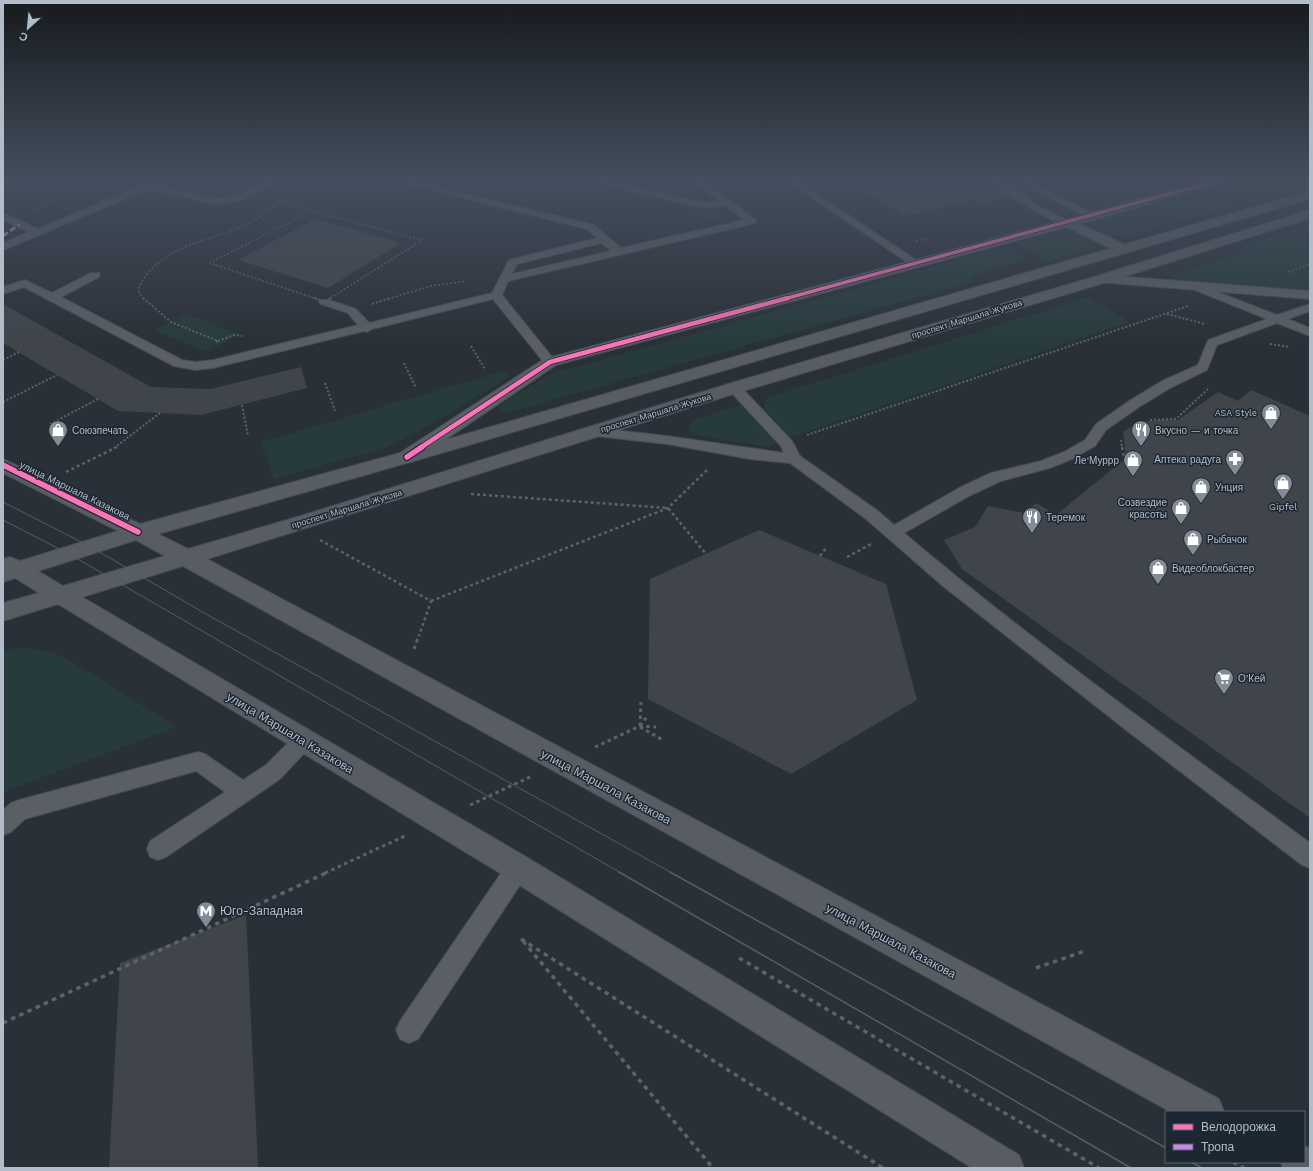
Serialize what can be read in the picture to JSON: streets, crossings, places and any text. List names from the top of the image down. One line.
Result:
{"streets":{"main road":["проспект Маршала Жукова","улица Маршала Казакова"]},"crossings":[["проспект Маршала Жукова","улица Маршала Казакова"]],"places":{"shop":["ASA Style","Союзпечать","Ле'Муррр","Gipfel","Унция","Созвездие красоты","Рыбачок","Видеоблокбастер"],"restaurant":["Вкусно — и точка","Теремок"],"pharmacy":["Аптека радуга"],"supermarket":["О’Кей"],"metro station":["Юго-Западная"]},"legend":["Велодорожка","Тропа"],"north":"bottom left"}
